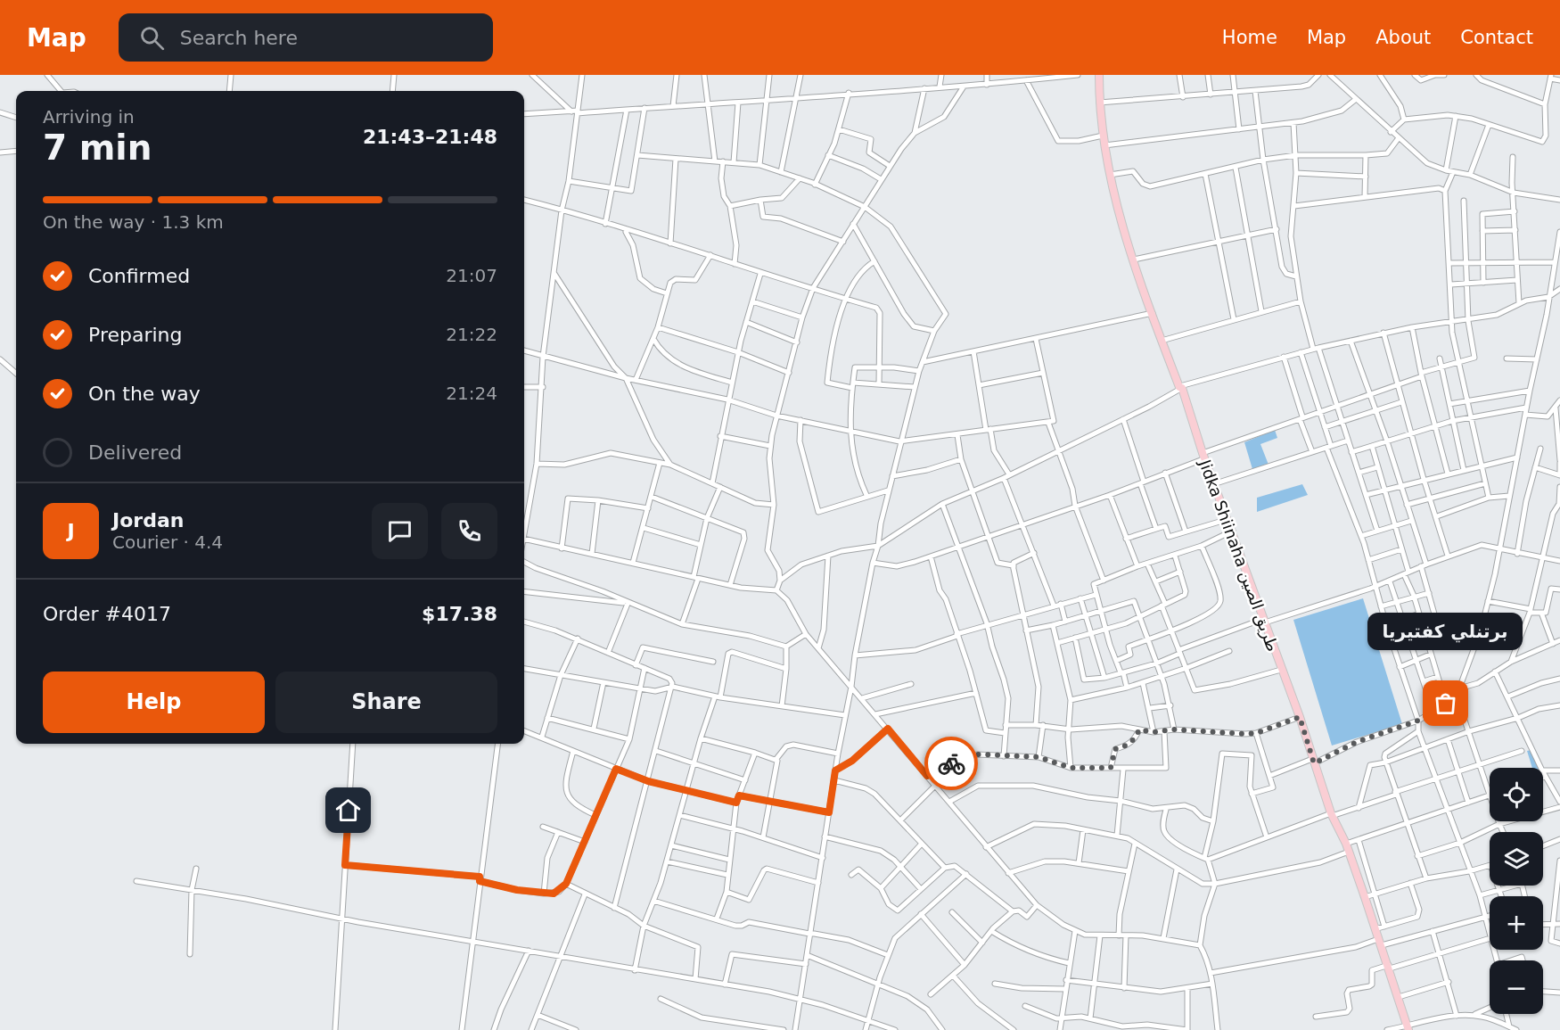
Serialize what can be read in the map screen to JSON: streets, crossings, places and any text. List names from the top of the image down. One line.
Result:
{"streets":{"main road":["Jidka Shiinaha طريق الصين"]},"places":["برتنلي كفتيريا"],"page":{"header":"Map","search":"Search here","nav":["Home","Map","About","Contact"],"heading":["7 min","Arriving in","21:43–21:48"],"panel":["Jordan","Courier · 4.4","Order #4017","$17.38"],"bar":"On the way · 1.3 km","list":[["Confirmed","21:07"],["Preparing","21:22"],["On the way","21:24"],"Delivered"],"round":"J","bubble":"برتنلي كفتيريا","buttons":["Help","Share"],"map_buttons":["+","−"]}}
